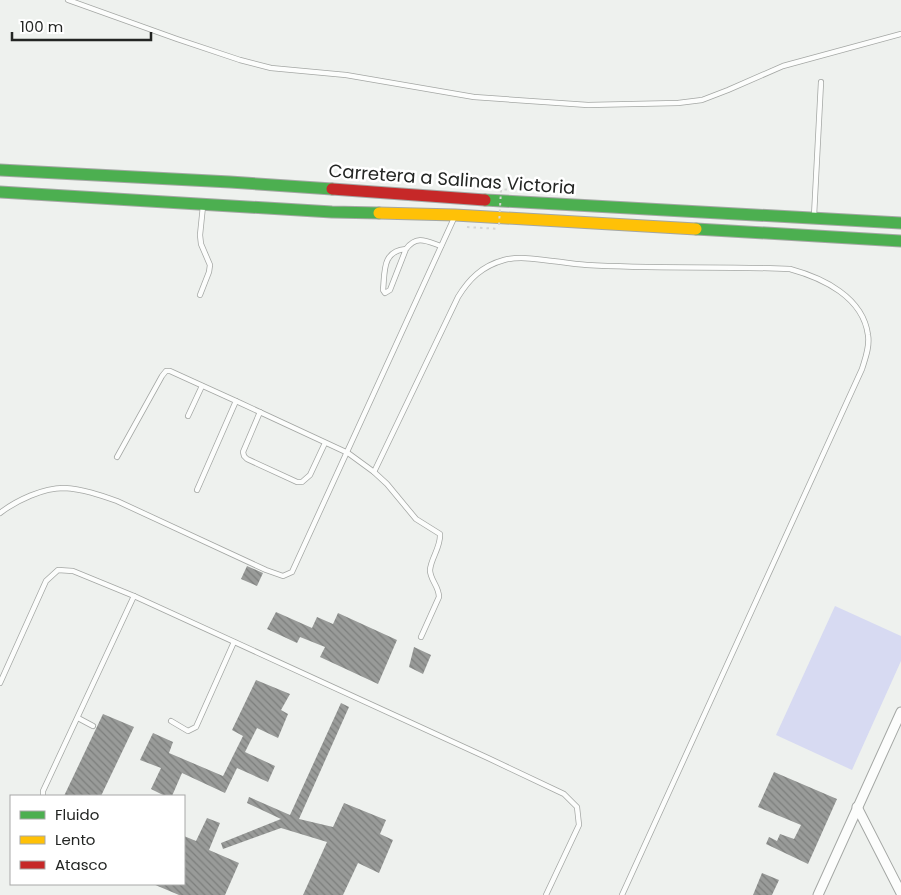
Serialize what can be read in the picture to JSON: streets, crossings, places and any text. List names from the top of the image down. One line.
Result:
{"streets":{"main road":["Carretera a Salinas Victoria"]},"legend":["Fluido","Lento","Atasco"],"scale_bar":"100 m"}
